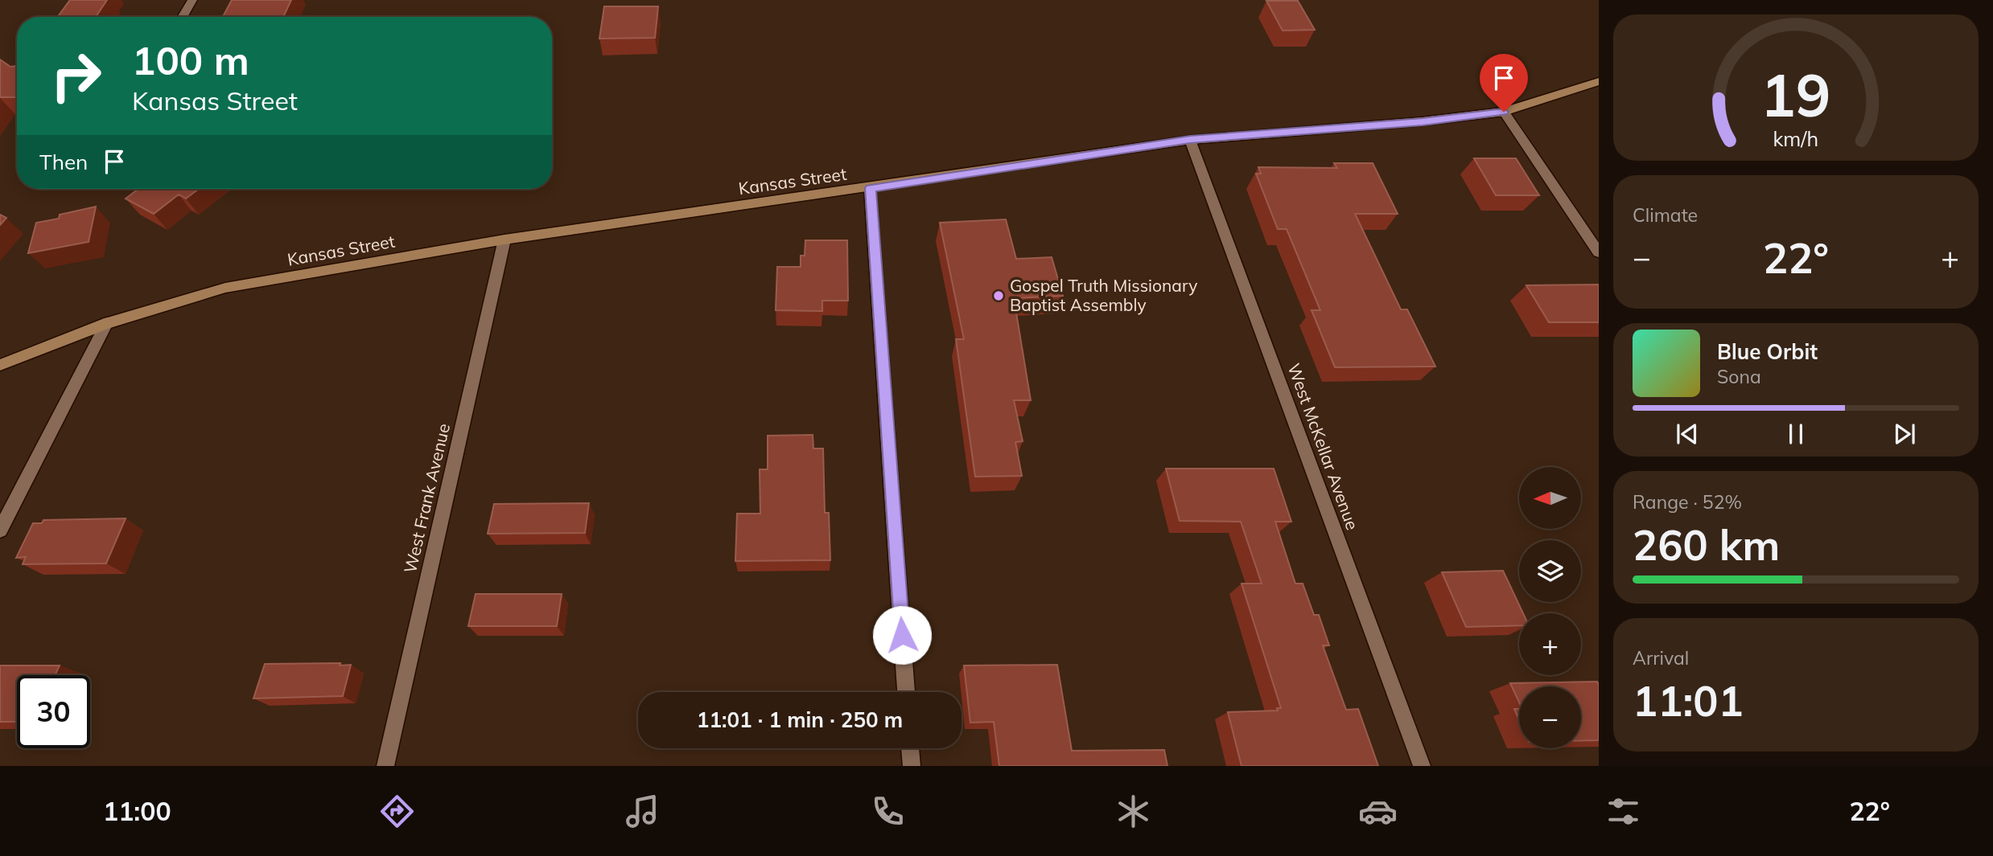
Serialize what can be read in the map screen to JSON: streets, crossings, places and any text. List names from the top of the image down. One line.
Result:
{"streets":{"street":["Kansas Street","West McKellar Avenue","West Frank Avenue"]},"crossings":[["Kansas Street","West McKellar Avenue"],["Kansas Street","West Frank Avenue"]],"places":["Gospel Truth Missionary Baptist Assembly"],"north":"left","page":{"turn":["100 m","Kansas Street"],"then":"Then","tile":["Climate",["Range · 52%","260 km"],["Arrival","11:01"]],"heat":["−","22°","+"],"song":["Blue Orbit","Sona"],"map_buttons":["+","−"],"limit":"30","trip":"11:01 · 1 min · 250 m","tabs":["11:00","22°"],"gauge":["19","km/h"]}}
